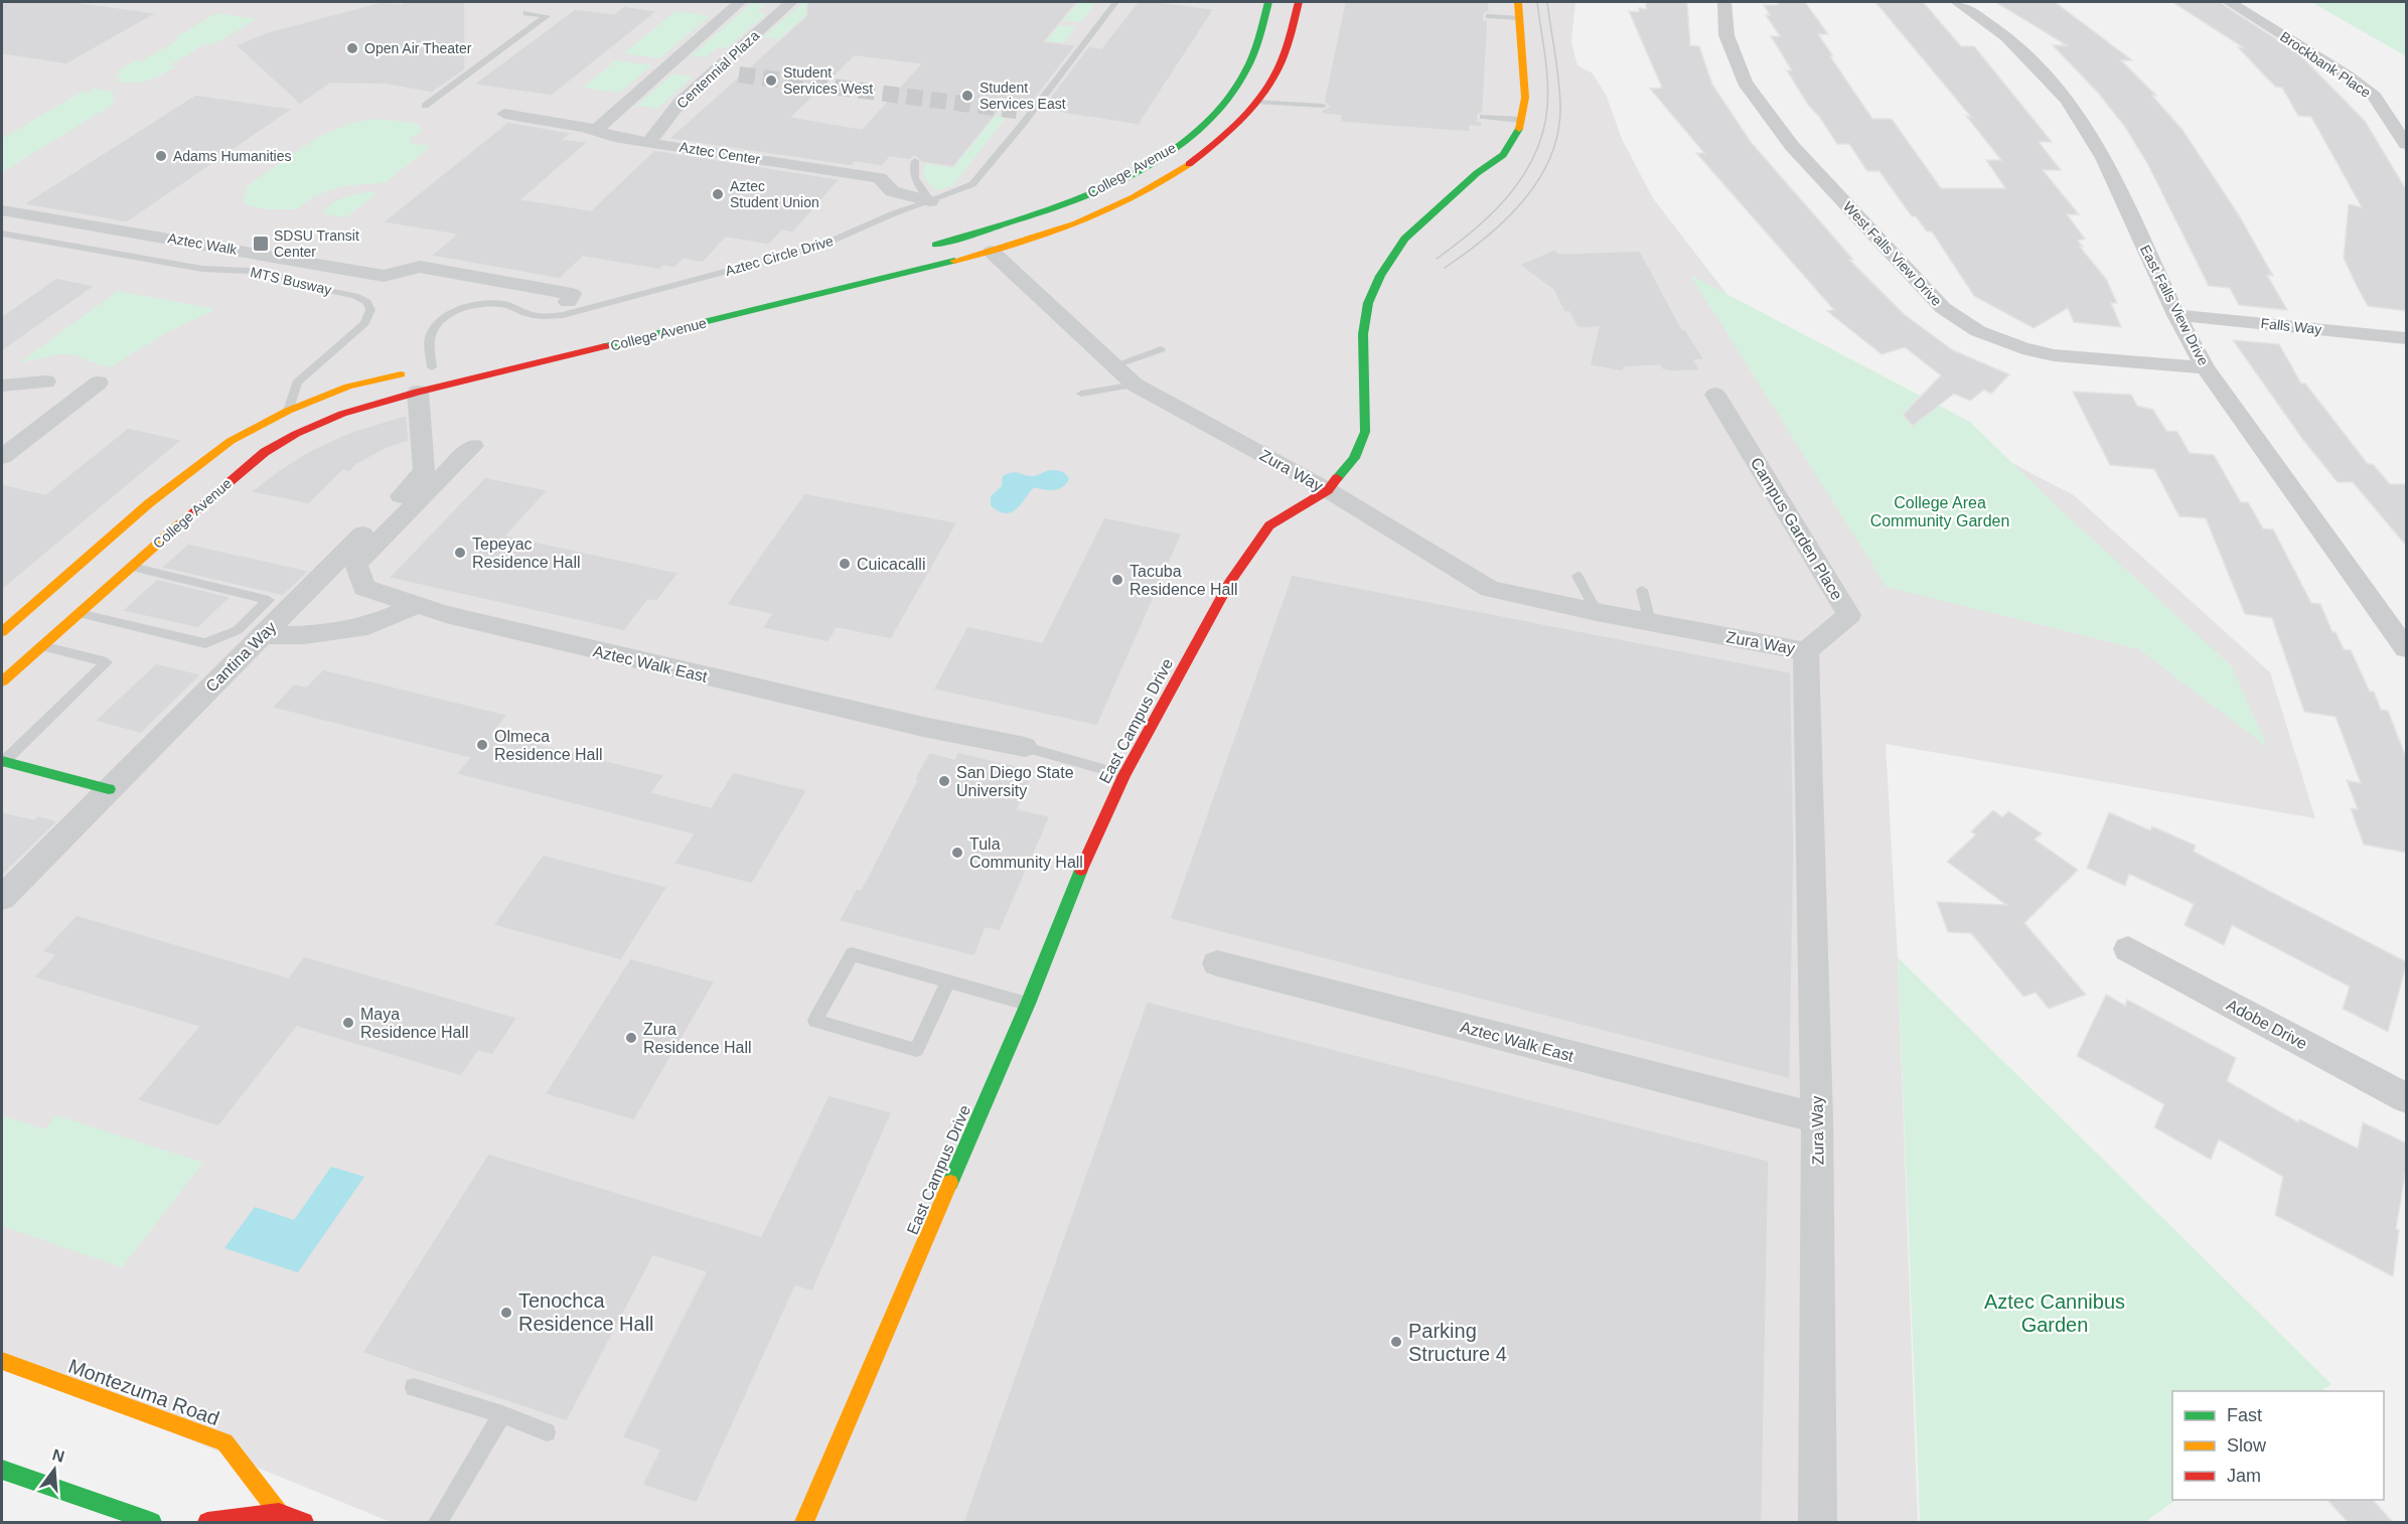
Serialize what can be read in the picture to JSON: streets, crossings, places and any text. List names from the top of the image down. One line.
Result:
{"streets":{"main road":["College Avenue","East Campus Drive","Montezuma Road"],"street":["Brockbank Place","Centennial Plaza","Aztec Center","Aztec Walk","West Falls View Drive","East Falls View Drive","Falls Way","Zura Way","Campus Garden Place","Cantina Way","Aztec Walk East","Adobe Drive"],"lane":["Aztec Circle Drive","MTS Busway"]},"crossings":[["Centennial Plaza","Aztec Center"],["Aztec Center","Aztec Circle Drive"],["College Avenue","Aztec Circle Drive"],["College Avenue","MTS Busway"],["College Avenue","Zura Way"],["College Avenue","Cantina Way"],["West Falls View Drive","East Falls View Drive"],["Aztec Circle Drive","Cantina Way"],["East Falls View Drive","Falls Way"],["Zura Way","Campus Garden Place"],["Zura Way","Aztec Walk East"],["Zura Way","East Campus Drive"],["Aztec Walk East","East Campus Drive"]],"parks":["College Area Community Garden","Aztec Cannibus Garden"],"places":{"other":["Open Air Theater","Student Services West","Student Services East","Adams Humanities","Aztec Student Union","Tepeyac Residence Hall","Cuicacalli","Tacuba Residence Hall","Olmeca Residence Hall","San Diego State University","Tula Community Hall","Maya Residence Hall","Zura Residence Hall","Tenochca Residence Hall","Parking Structure 4"],"transit":["SDSU Transit Center"]},"legend":["Fast","Slow","Jam"],"north":"top"}
